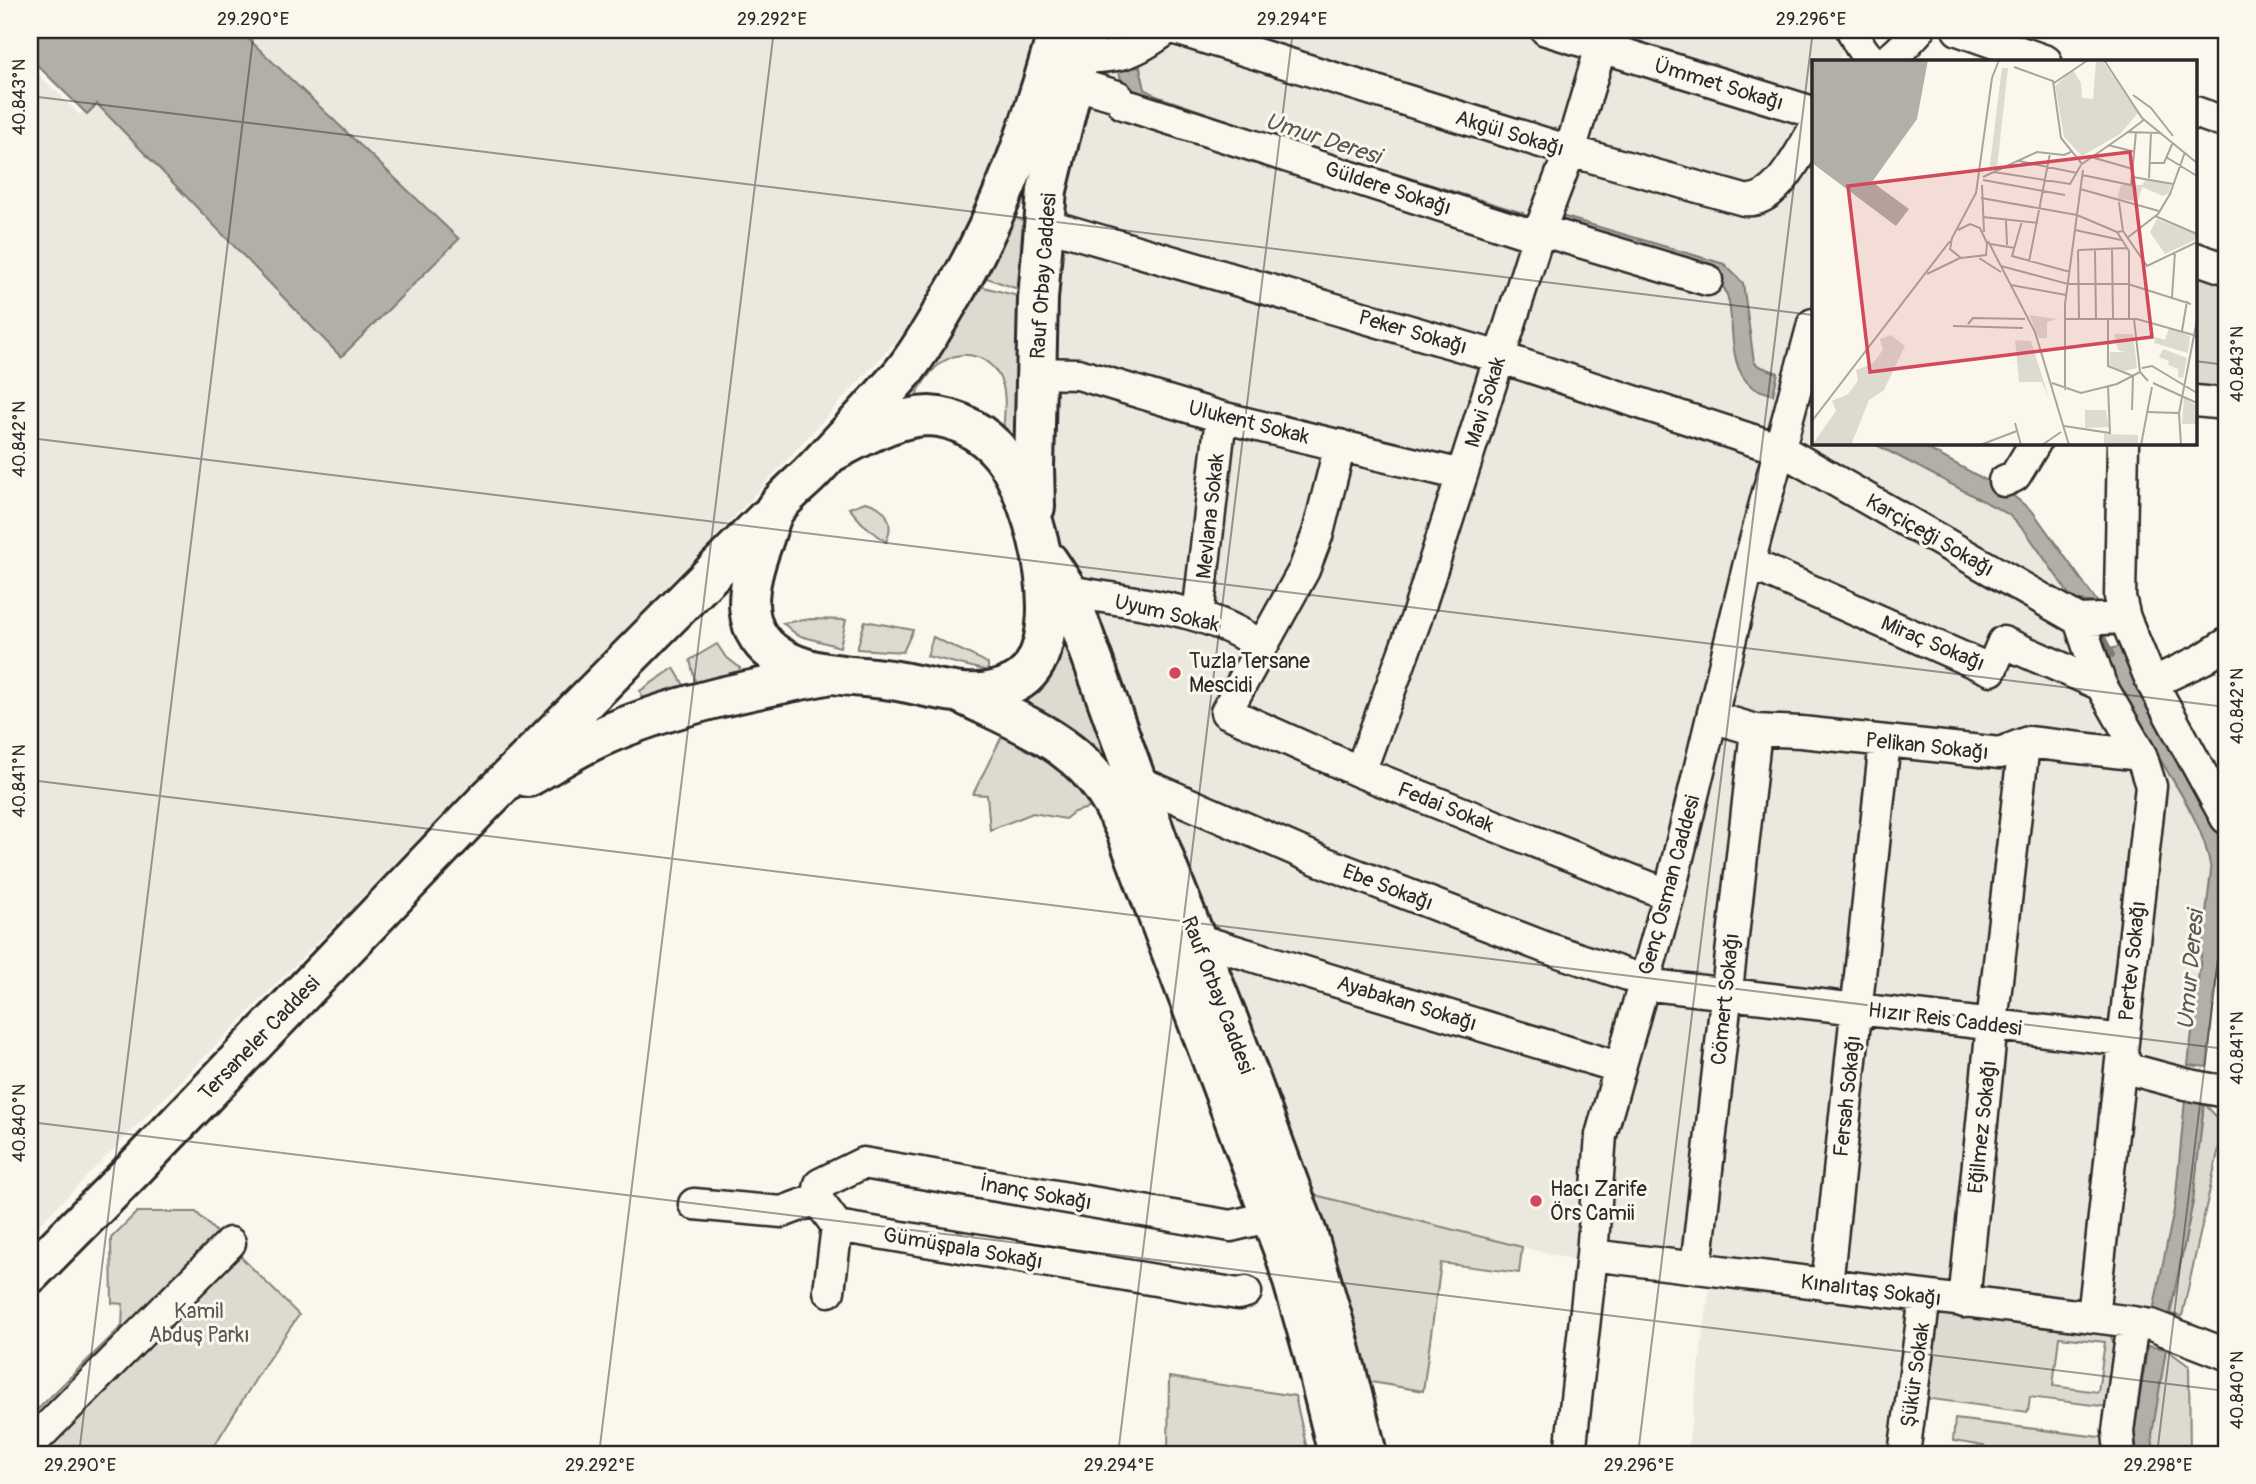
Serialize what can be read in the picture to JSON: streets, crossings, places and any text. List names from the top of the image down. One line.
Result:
{"streets":{"main road":["Rauf Orbay Caddesi","Tersaneler Caddesi"],"street":["Ümmet Sokağı","Akgül Sokağı","Güldere Sokağı","Peker Sokağı","Mavi Sokak","Ulukent Sokak","Mevlana Sokak","Karçiçeği Sokağı","Uyum Sokak","Miraç Sokağı","Pelikan Sokağı","Fedai Sokak","Genç Osman Caddesi","Ebe Sokağı","Pertev Sokağı","Cömert Sokağı","Ayabakan Sokağı","Hızır Reis Caddesi","Fersah Sokağı","Eğilmez Sokağı","İnanç Sokağı","Gümüşpala Sokağı","Kınalıtaş Sokağı","Şükür Sokak"]},"crossings":[["Ümmet Sokağı","Mavi Sokak"],["Akgül Sokağı","Mavi Sokak"],["Güldere Sokağı","Rauf Orbay Caddesi"],["Güldere Sokağı","Mavi Sokak"],["Rauf Orbay Caddesi","Peker Sokağı"],["Rauf Orbay Caddesi","Ulukent Sokak"],["Rauf Orbay Caddesi","Uyum Sokak"],["Rauf Orbay Caddesi","Ebe Sokağı"],["Rauf Orbay Caddesi","Ayabakan Sokağı"],["Rauf Orbay Caddesi","Tersaneler Caddesi"],["Rauf Orbay Caddesi","İnanç Sokağı"],["Peker Sokağı","Mavi Sokak"],["Peker Sokağı","Karçiçeği Sokağı"],["Peker Sokağı","Genç Osman Caddesi"],["Mavi Sokak","Ulukent Sokak"],["Mavi Sokak","Fedai Sokak"],["Ulukent Sokak","Mevlana Sokak"],["Mevlana Sokak","Uyum Sokak"],["Karçiçeği Sokağı","Genç Osman Caddesi"],["Karçiçeği Sokağı","Pertev Sokağı"],["Uyum Sokak","Fedai Sokak"],["Miraç Sokağı","Genç Osman Caddesi"],["Miraç Sokağı","Pertev Sokağı"],["Pelikan Sokağı","Genç Osman Caddesi"],["Pelikan Sokağı","Pertev Sokağı"],["Pelikan Sokağı","Cömert Sokağı"],["Pelikan Sokağı","Fersah Sokağı"],["Pelikan Sokağı","Eğilmez Sokağı"],["Fedai Sokak","Genç Osman Caddesi"],["Genç Osman Caddesi","Ebe Sokağı"],["Genç Osman Caddesi","Ayabakan Sokağı"],["Genç Osman Caddesi","Hızır Reis Caddesi"],["Genç Osman Caddesi","Kınalıtaş Sokağı"],["Ebe Sokağı","Hızır Reis Caddesi"],["Pertev Sokağı","Hızır Reis Caddesi"],["Pertev Sokağı","Kınalıtaş Sokağı"],["Cömert Sokağı","Hızır Reis Caddesi"],["Cömert Sokağı","Kınalıtaş Sokağı"],["Hızır Reis Caddesi","Fersah Sokağı"],["Hızır Reis Caddesi","Eğilmez Sokağı"],["Fersah Sokağı","Kınalıtaş Sokağı"],["Eğilmez Sokağı","Kınalıtaş Sokağı"],["Kınalıtaş Sokağı","Şükür Sokak"]],"water":["Umur Deresi"],"parks":["Kamil Abduş Parkı"],"places":["Tuzla Tersane Mescidi","Hacı Zarife Örs Camii"],"coordinates":["29.290°E","29.292°E","29.294°E","29.296°E","40.843°N","40.842°N","40.841°N","40.840°N","29.298°E"]}
